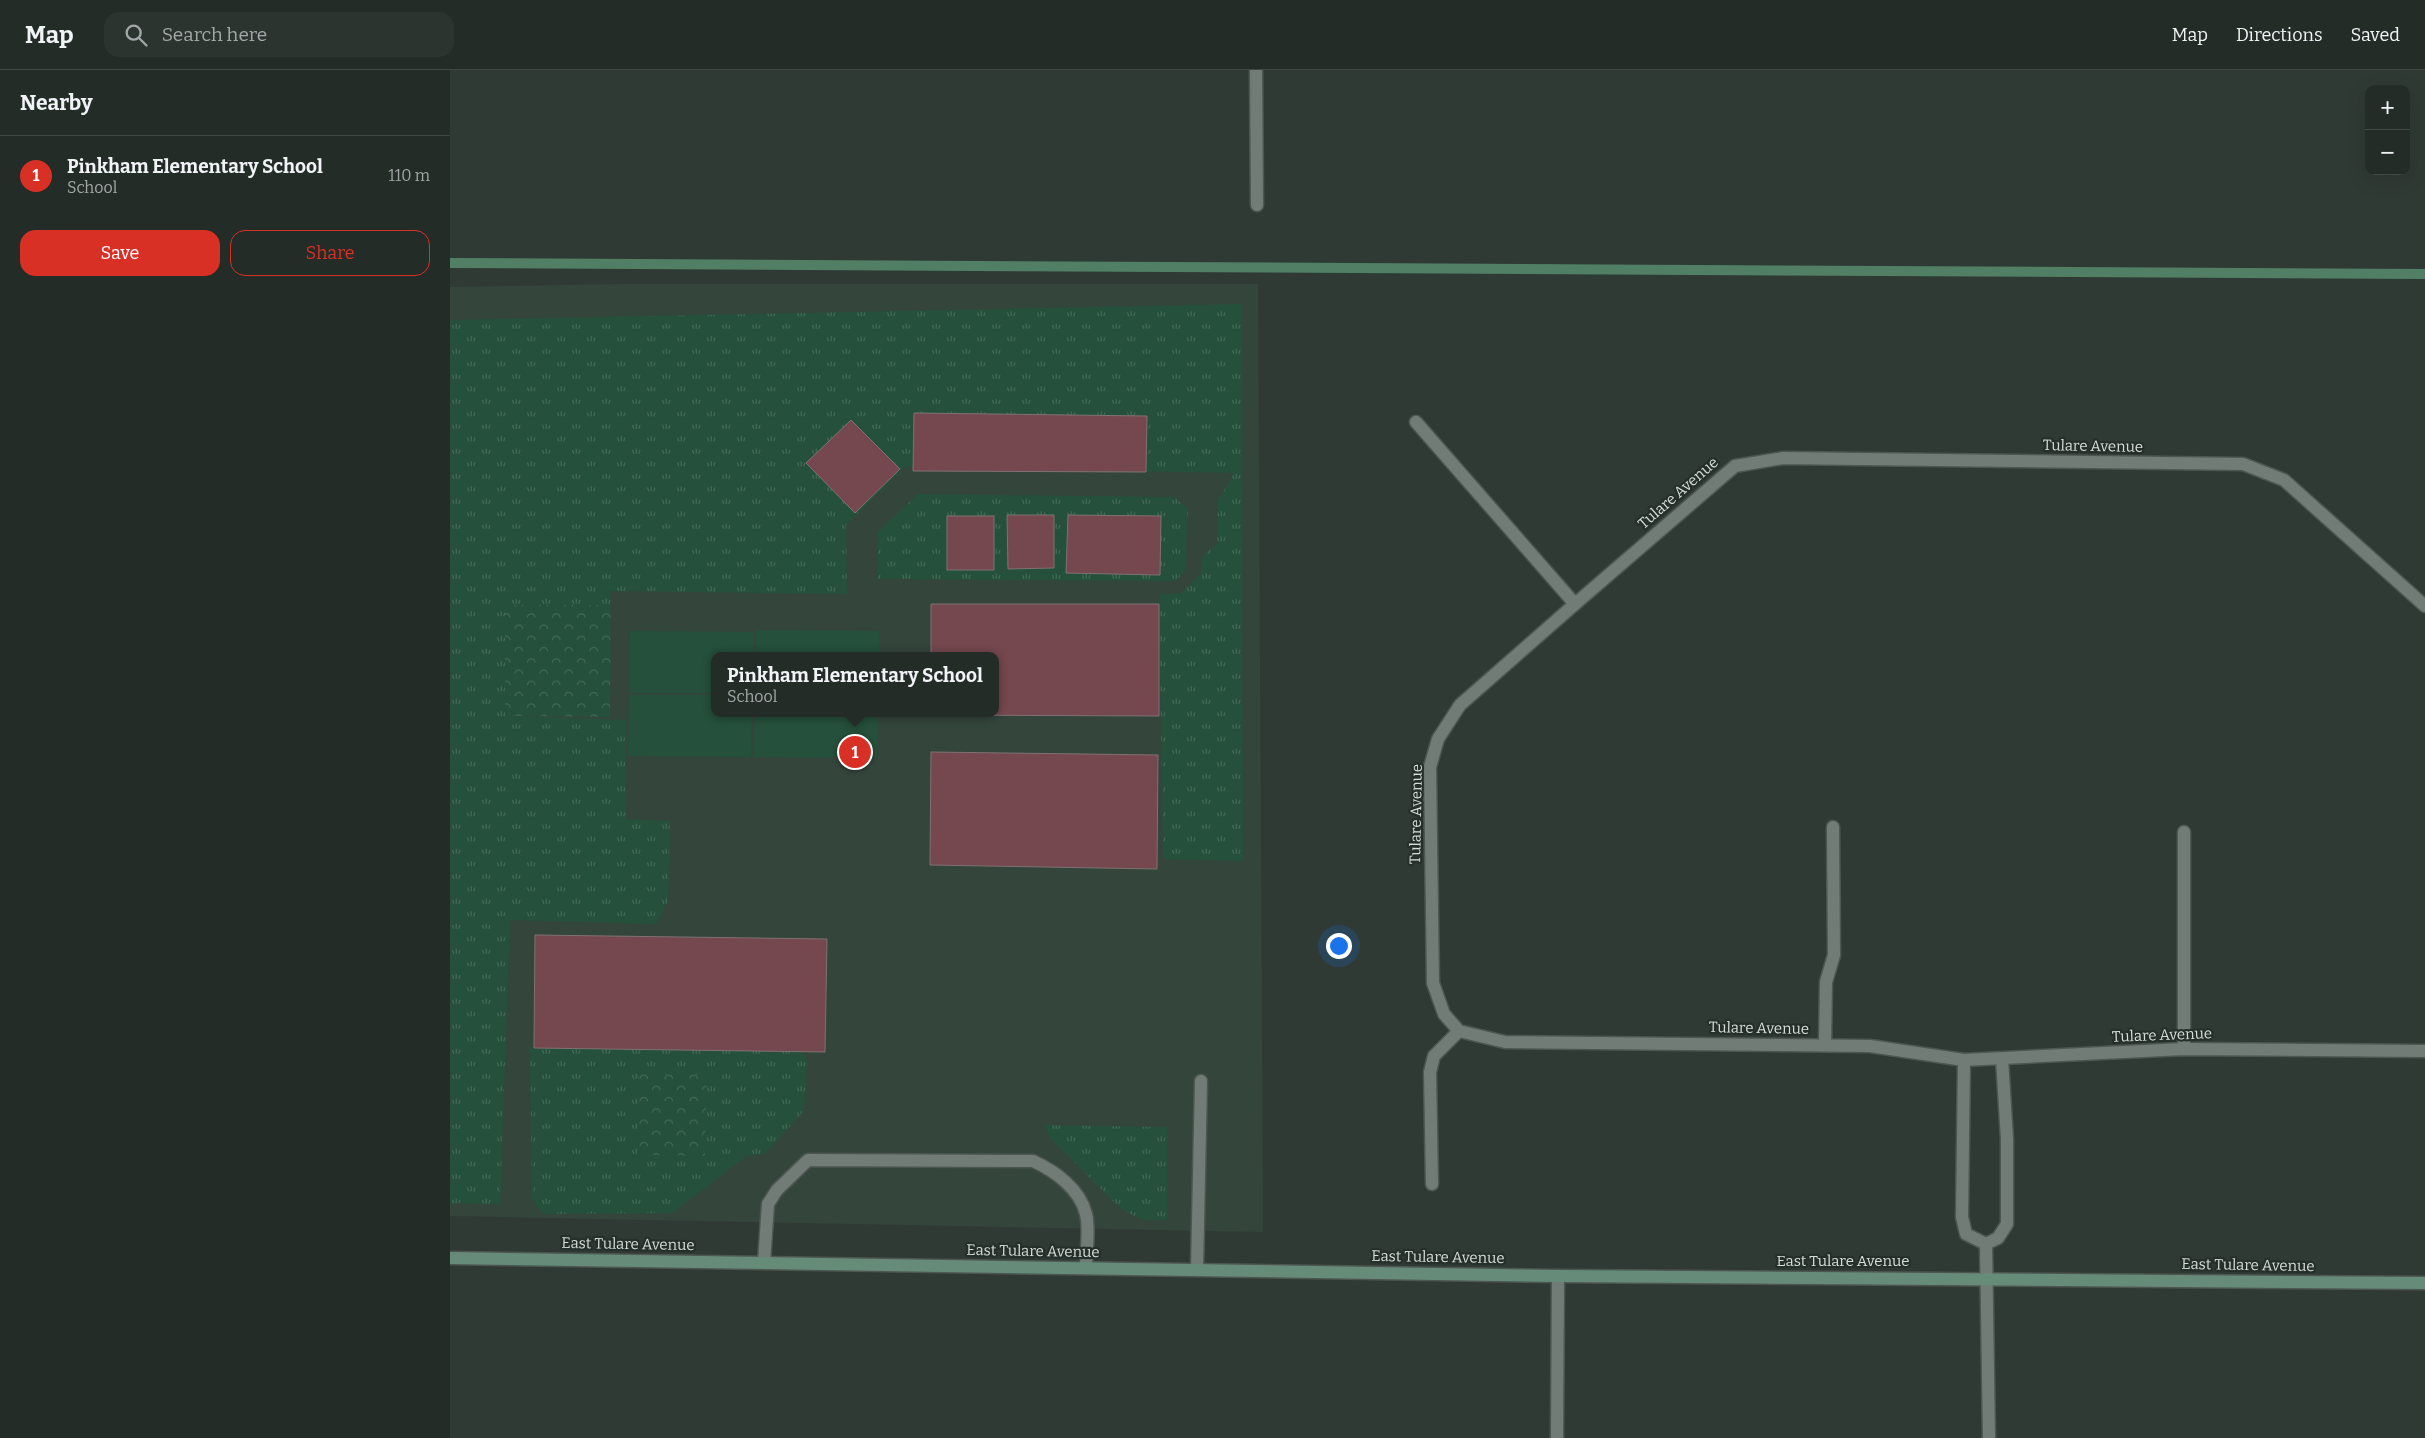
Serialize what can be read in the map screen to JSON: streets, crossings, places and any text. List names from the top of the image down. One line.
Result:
{"streets":{"street":["Tulare Avenue","East Tulare Avenue"]},"page":{"header":"Map","search":"Search here","nav":["Map","Directions","Saved"],"heading":"Nearby","map_buttons":["+","−"],"list":[{"mark":"1","name":"Pinkham Elementary School","note":"School","value":"110 m"}],"buttons":["Save","Share"],"popup":["Pinkham Elementary School","School"],"pins":"1"}}
